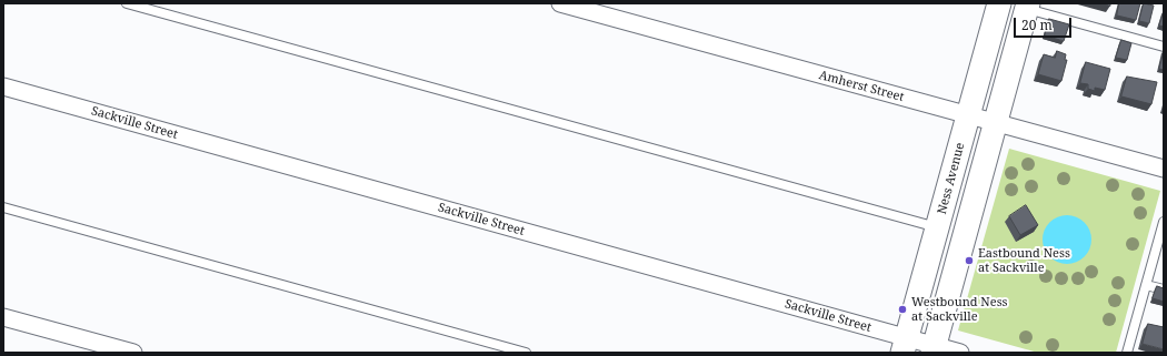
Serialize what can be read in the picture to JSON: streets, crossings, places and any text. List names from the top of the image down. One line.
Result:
{"streets":{"main road":["Ness Avenue"],"street":["Amherst Street","Sackville Street"]},"crossings":[["Amherst Street","Ness Avenue"],["Sackville Street","Ness Avenue"]],"places":["Eastbound Ness at Sackville","Westbound Ness at Sackville"],"scale_bar":"20 m"}
